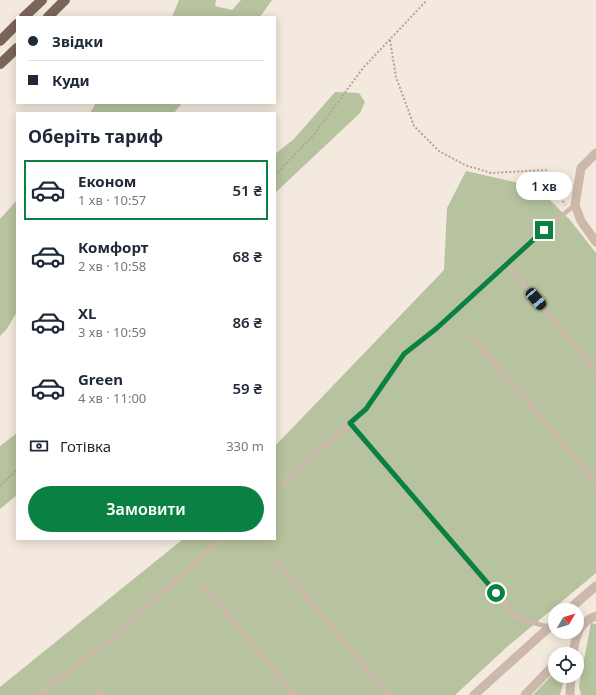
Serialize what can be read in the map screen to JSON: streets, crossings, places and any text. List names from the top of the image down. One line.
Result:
{"north":"top right","page":{"banner":["Звідки","Куди"],"heading":"Оберіть тариф","list":[{"name":"Економ","note":"1 хв · 10:57","value":"51 ₴"},{"name":"Комфорт","note":"2 хв · 10:58","value":"68 ₴"},{"name":"XL","note":"3 хв · 10:59","value":"86 ₴"},{"name":"Green","note":"4 хв · 11:00","value":"59 ₴"}],"bubble":"1 хв","pay":["Готівка","330 m"],"buttons":"Замовити"}}
